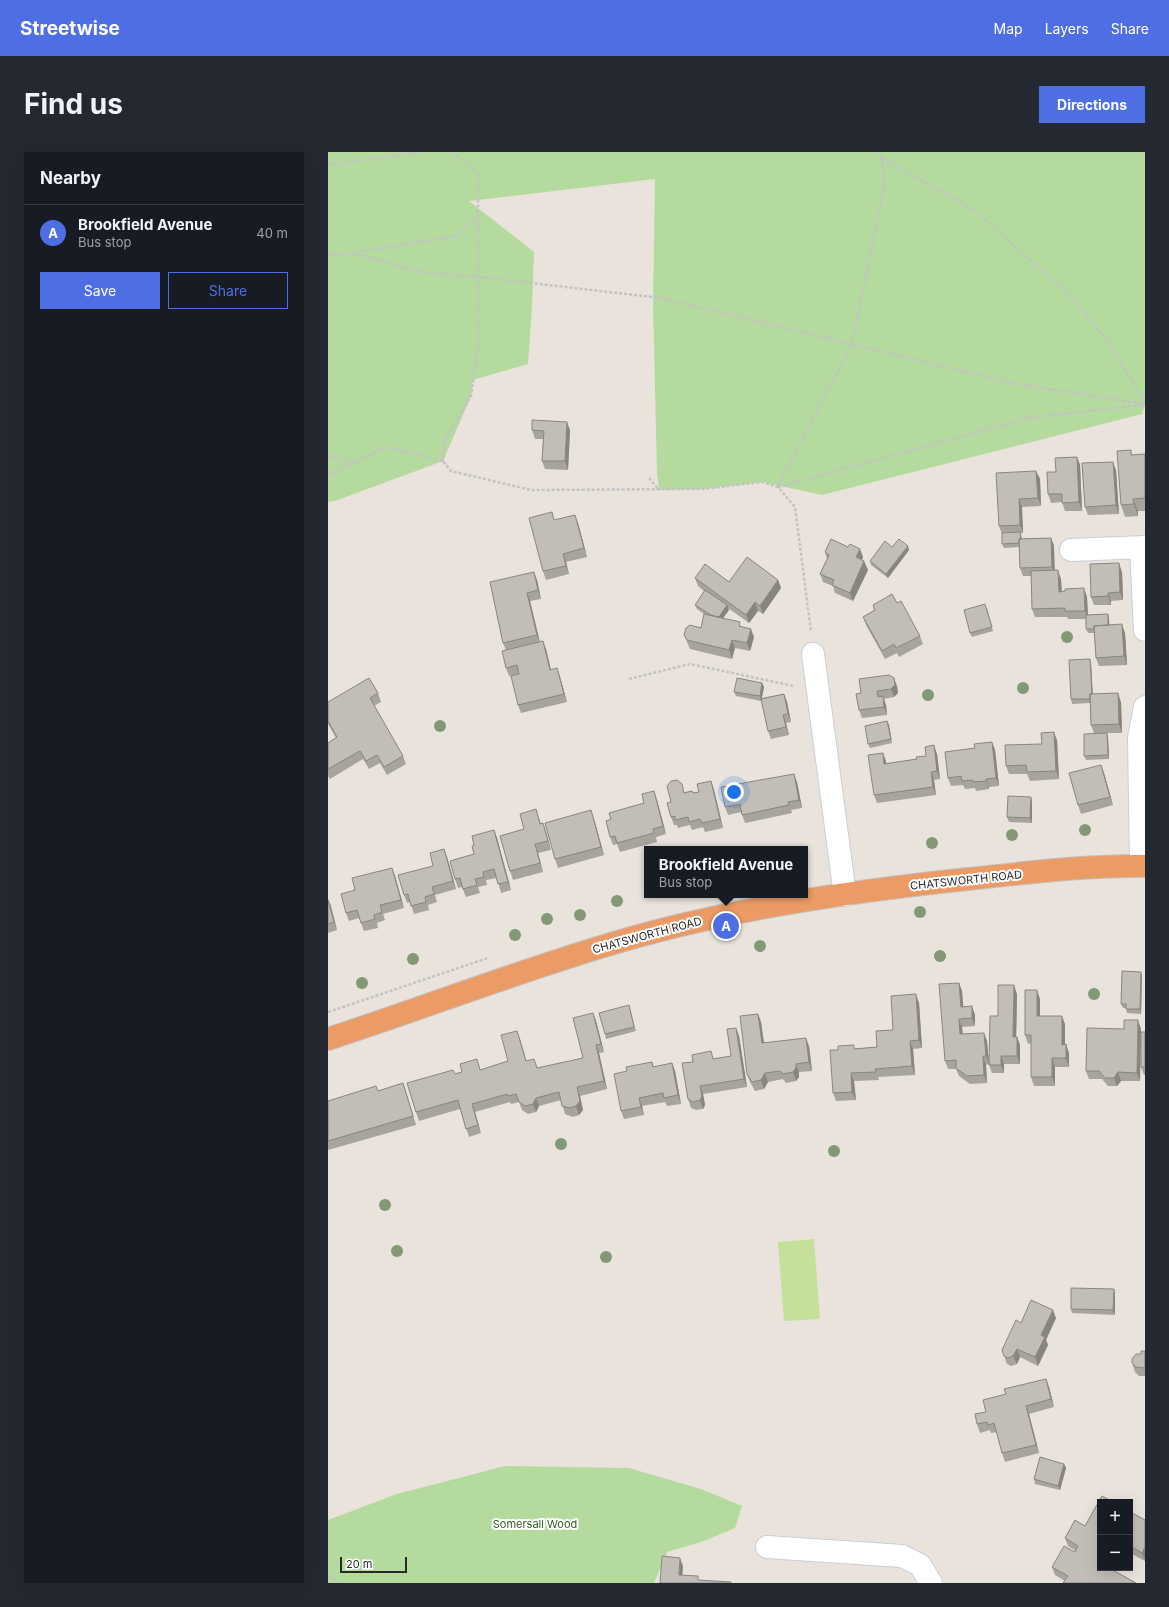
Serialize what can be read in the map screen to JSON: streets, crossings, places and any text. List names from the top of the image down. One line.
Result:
{"streets":{"highway":["CHATSWORTH ROAD"]},"parks":["Somersall Wood"],"scale_bar":"20 m","page":{"header":"Streetwise","nav":["Map","Layers","Share"],"buttons":["Directions",["Save","Share"]],"title":"Find us","heading":"Nearby","list":[{"mark":"A","name":"Brookfield Avenue","note":"Bus stop","value":"40 m"}],"popup":["Brookfield Avenue","Bus stop"],"pins":"A","map_buttons":["+","−"],"scale":"20 m"}}
